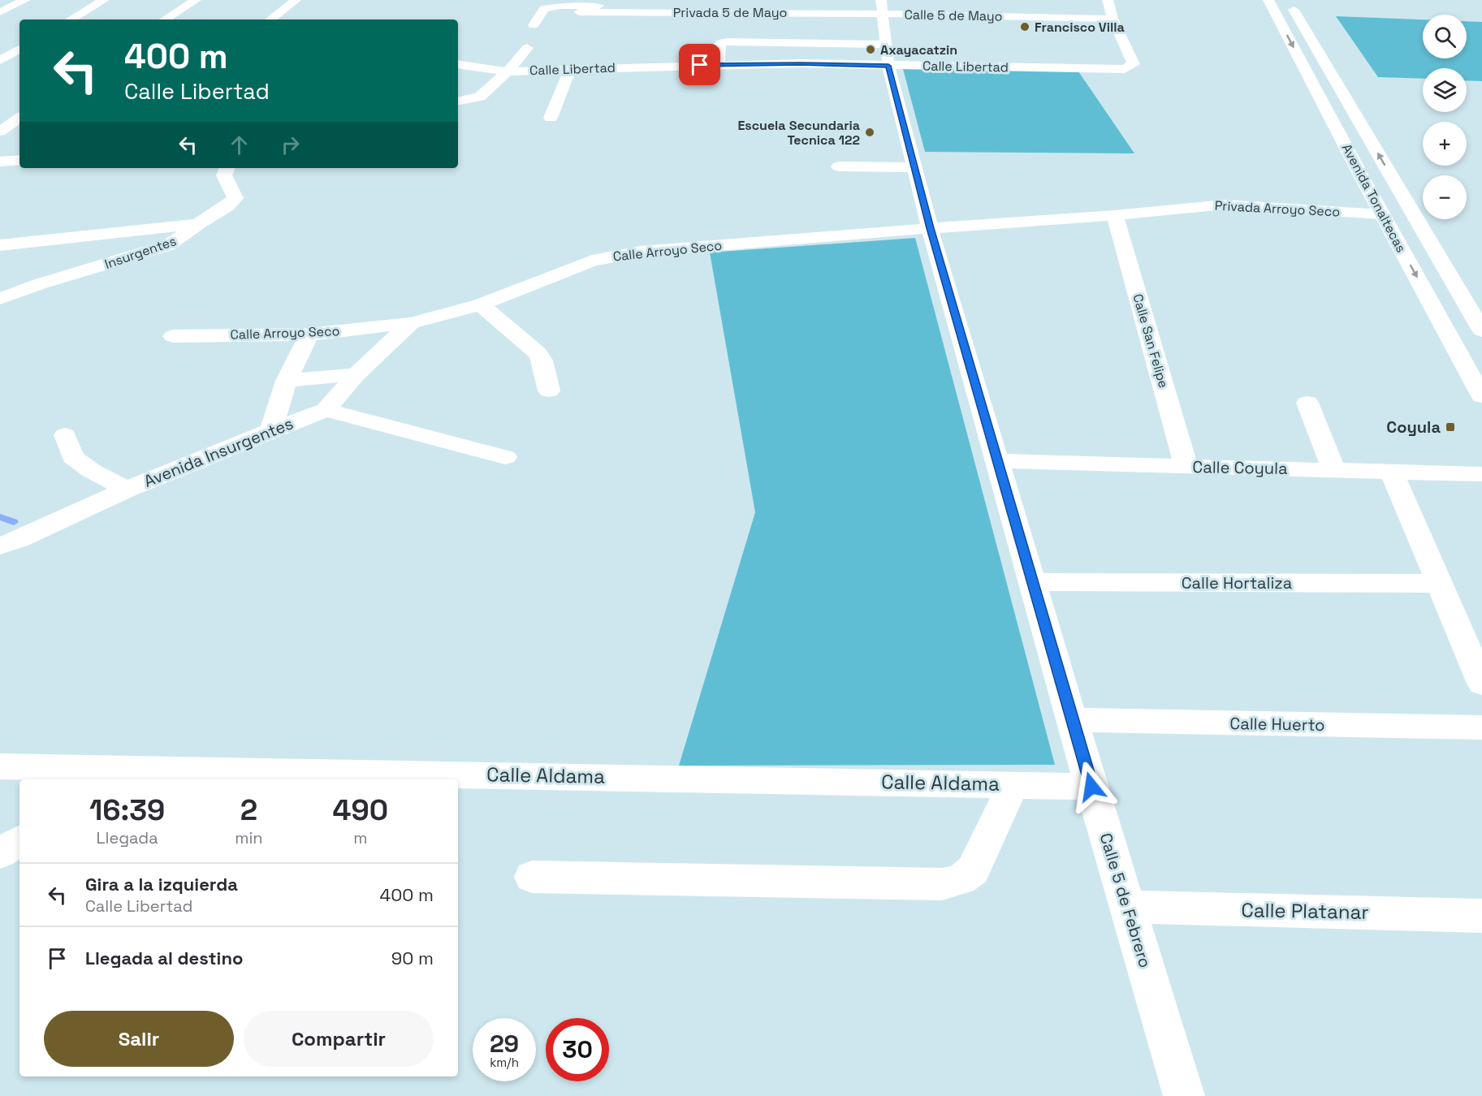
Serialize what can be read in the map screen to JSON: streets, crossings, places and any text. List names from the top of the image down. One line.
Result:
{"streets":{"street":["Privada 5 de Mayo","Calle 5 de Mayo","Calle Libertad","Avenida Tonaltecas","Privada Arroyo Seco","Calle Arroyo Seco","Insurgentes","Calle San Felipe","Avenida Insurgentes","Calle Coyula","Calle Hortaliza","Calle Huerto","Calle Aldama","Calle 5 de Febrero","Calle Platanar"]},"crossings":[["Privada 5 de Mayo","Calle 5 de Mayo"],["Privada 5 de Mayo","Calle 5 de Febrero"],["Calle 5 de Mayo","Calle Libertad"],["Calle 5 de Mayo","Calle 5 de Febrero"],["Calle Libertad","Calle 5 de Febrero"],["Avenida Tonaltecas","Privada Arroyo Seco"],["Privada Arroyo Seco","Calle Arroyo Seco"],["Privada Arroyo Seco","Calle San Felipe"],["Calle Arroyo Seco","Calle San Felipe"],["Calle Arroyo Seco","Avenida Insurgentes"],["Calle Arroyo Seco","Calle 5 de Febrero"],["Calle San Felipe","Calle Coyula"],["Calle Coyula","Calle 5 de Febrero"],["Calle Hortaliza","Calle 5 de Febrero"],["Calle Huerto","Calle 5 de Febrero"],["Calle Aldama","Calle 5 de Febrero"],["Calle 5 de Febrero","Calle Platanar"]],"places":{"other":["Francisco Villa","Axayacatzin","Escuela Secundaria Tecnica 122"],"transit":["Coyula"]},"page":{"map_buttons":["+","−"],"turn":["400 m","Calle Libertad"],"eta":["16:39","Llegada","2","min","490","m"],"list":[{"name":"Gira a la izquierda","note":"Calle Libertad","value":"400 m"},{"name":"Llegada al destino","value":"90 m"}],"buttons":["Salir","Compartir"],"speed":"29 km/h","limit":"30"}}
